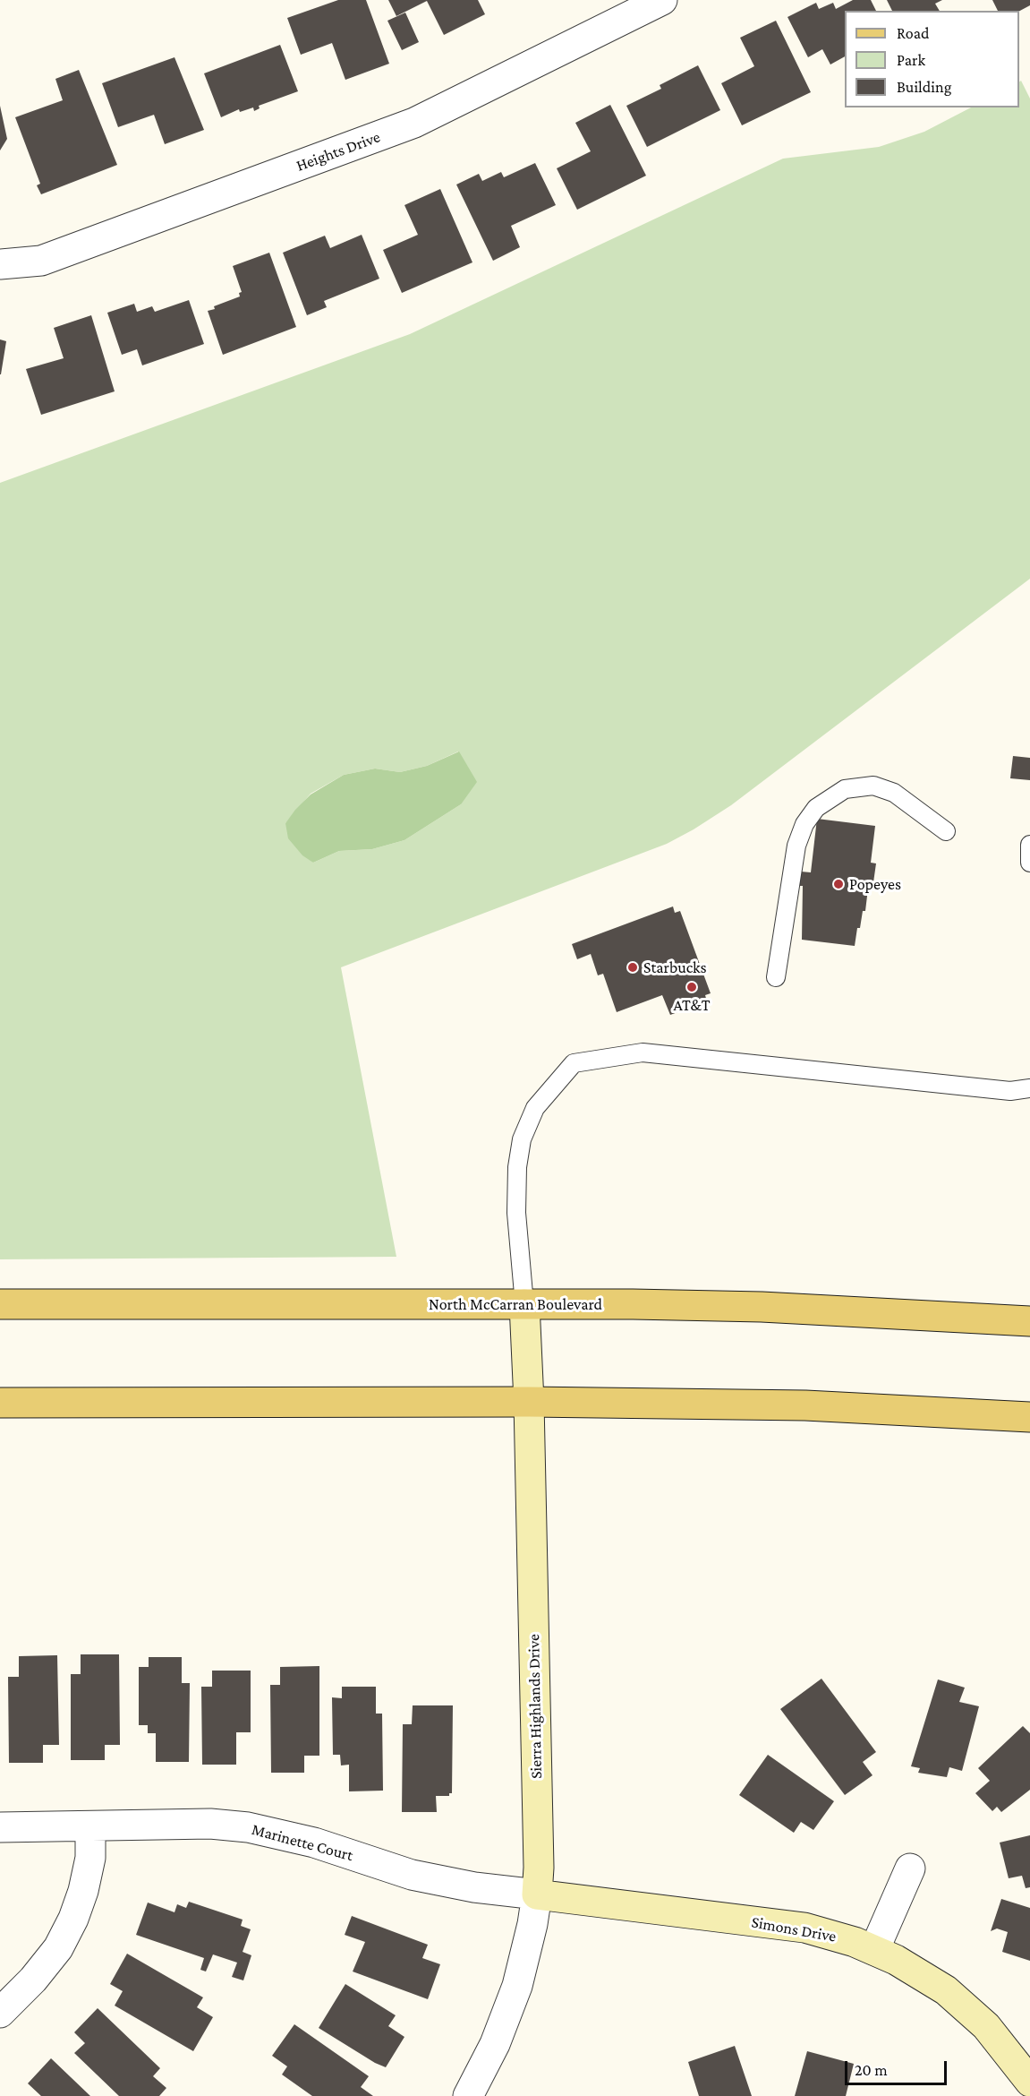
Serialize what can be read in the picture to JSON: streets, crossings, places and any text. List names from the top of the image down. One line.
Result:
{"streets":{"main road":["North McCarran Boulevard"],"street":["Heights Drive","Sierra Highlands Drive","Marinette Court","Simons Drive"]},"crossings":[["North McCarran Boulevard","Sierra Highlands Drive"],["Sierra Highlands Drive","Marinette Court"],["Sierra Highlands Drive","Simons Drive"],["Marinette Court","Simons Drive"]],"places":["Popeyes","Starbucks","AT&T"],"legend":["Road","Park","Building"],"scale_bar":"20 m"}
